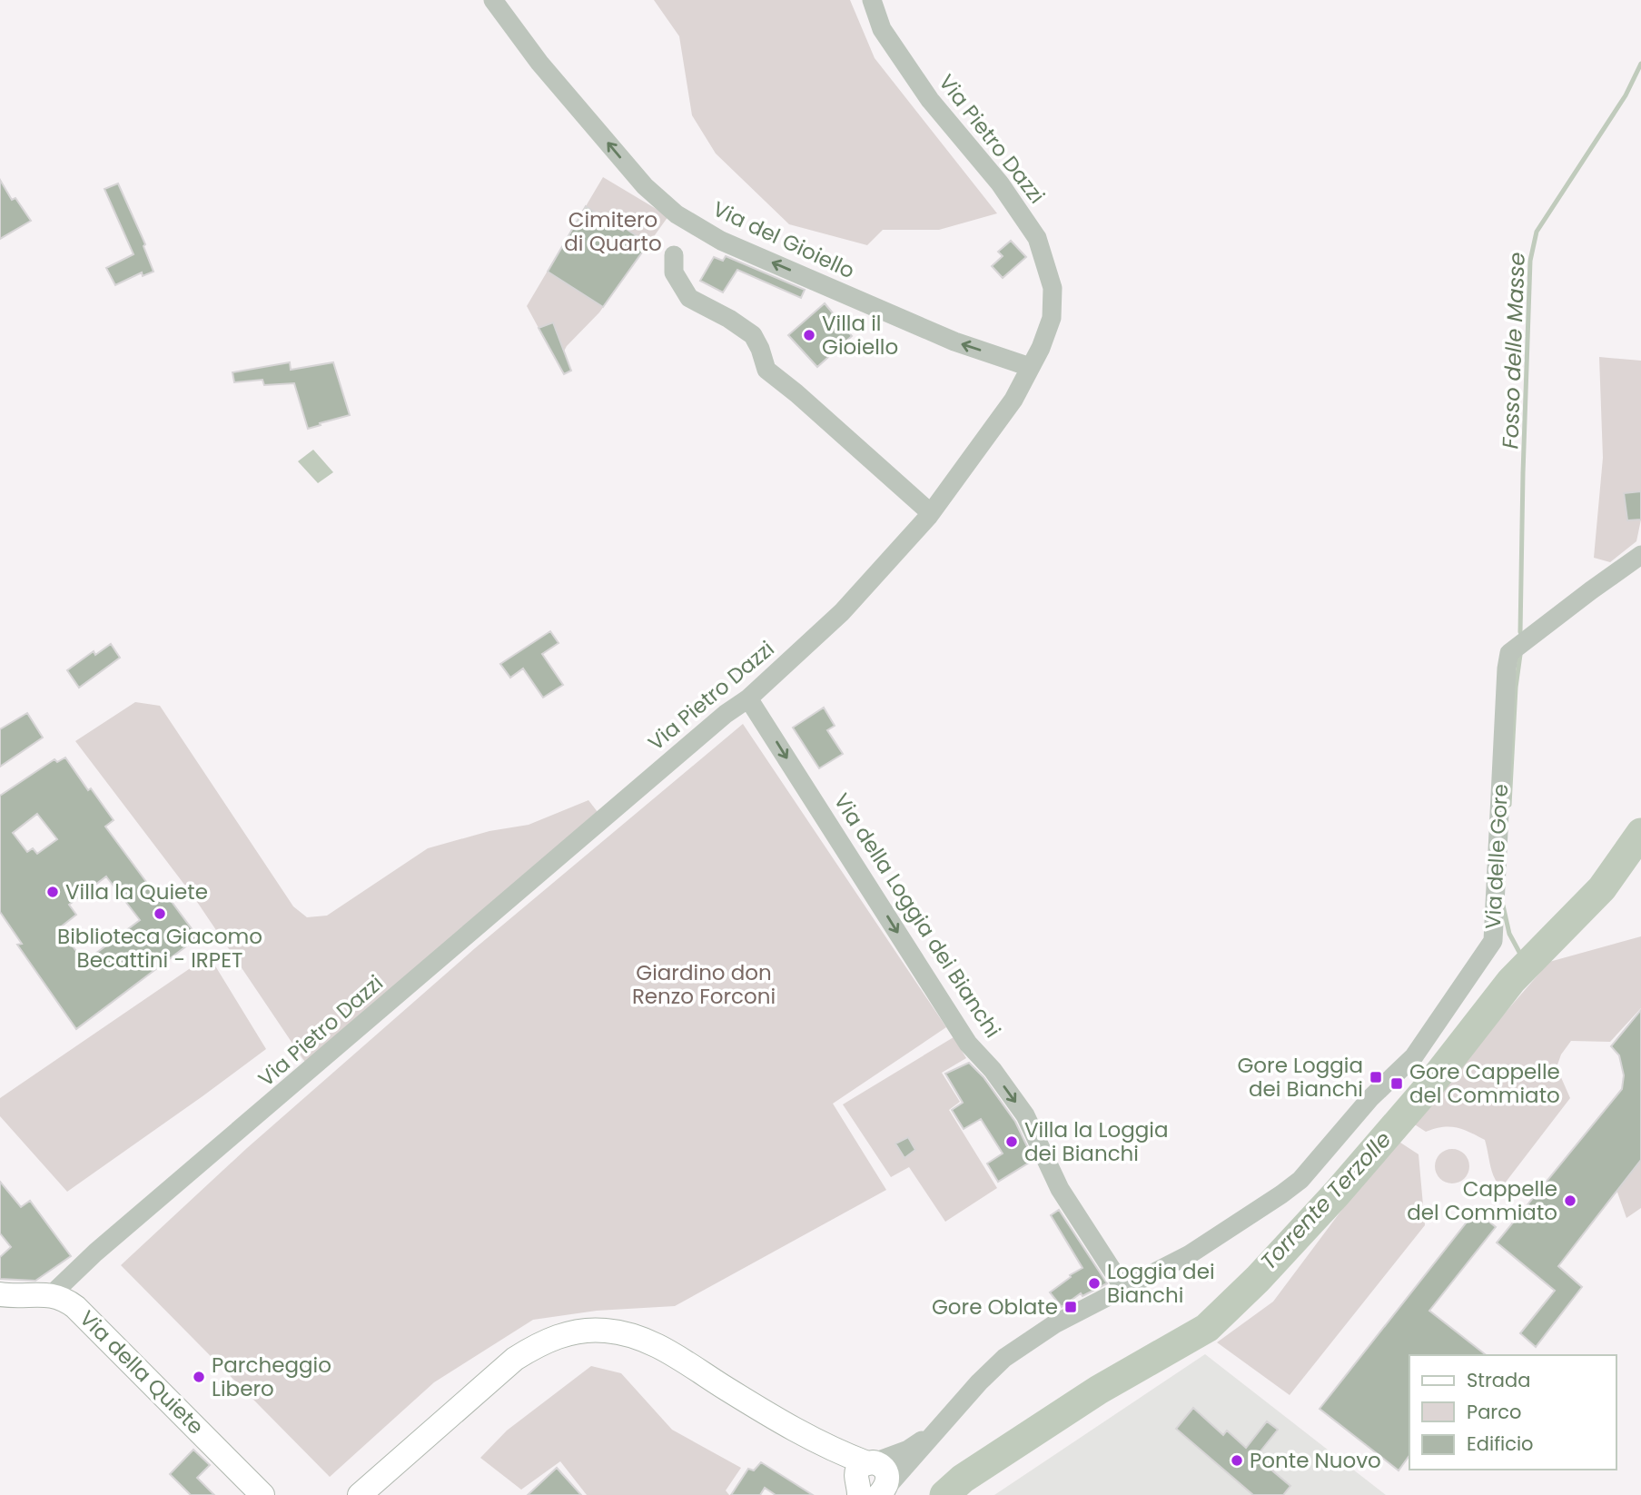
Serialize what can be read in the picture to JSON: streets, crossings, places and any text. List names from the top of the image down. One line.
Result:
{"streets":{"main road":["Via della Quiete"],"street":["Via Pietro Dazzi","Via del Gioiello","Via delle Gore","Via della Loggia dei Bianchi"]},"crossings":[["Via Pietro Dazzi","Via del Gioiello"],["Via Pietro Dazzi","Via della Loggia dei Bianchi"],["Via Pietro Dazzi","Via della Quiete"],["Via delle Gore","Via della Loggia dei Bianchi"]],"one_way":["Via della Loggia dei Bianchi"],"water":["Fosso delle Masse","Torrente Terzolle"],"parks":["Cimitero di Quarto","Giardino don Renzo Forconi"],"places":{"other":["Villa il Gioiello","Villa la Quiete","Biblioteca Giacomo Becattini - IRPET","Villa la Loggia dei Bianchi","Cappelle del Commiato","Loggia dei Bianchi","Parcheggio Libero","Ponte Nuovo"],"transit":["Gore Loggia dei Bianchi","Gore Cappelle del Commiato","Gore Oblate"]},"legend":["Strada","Parco","Edificio"]}
